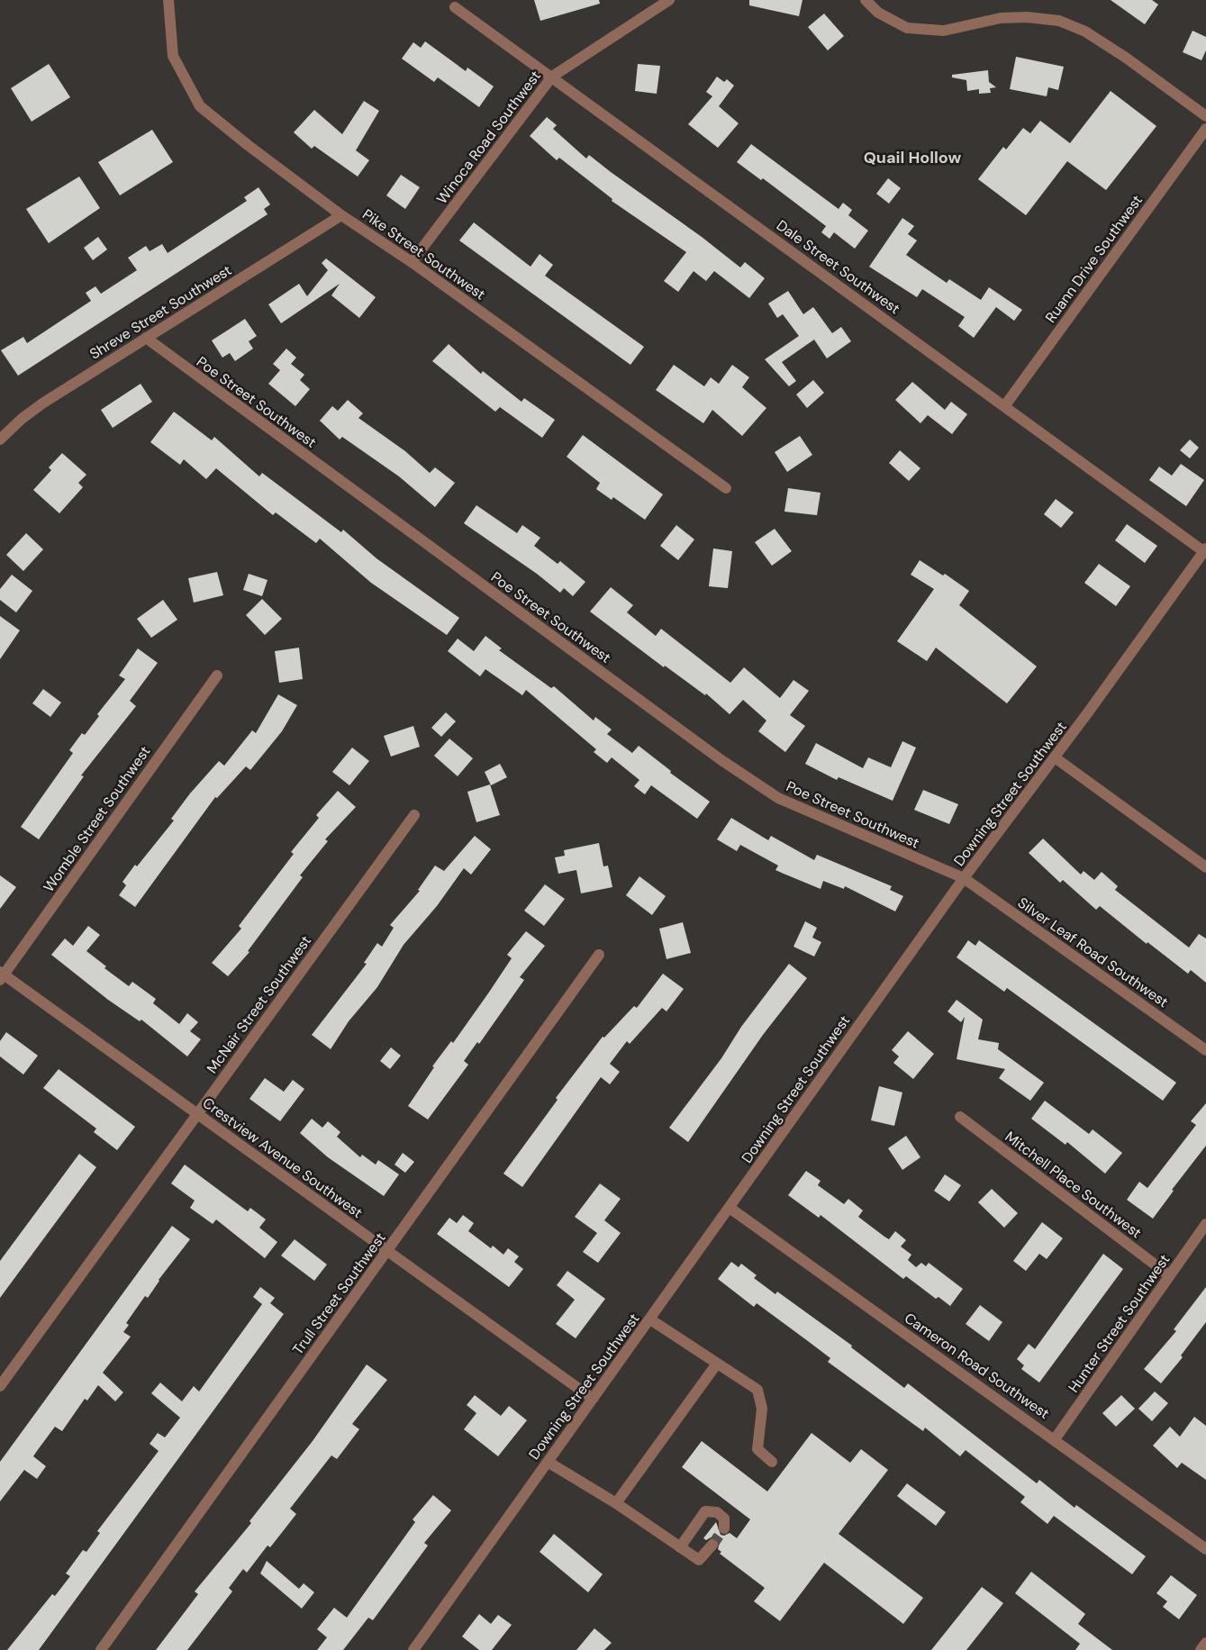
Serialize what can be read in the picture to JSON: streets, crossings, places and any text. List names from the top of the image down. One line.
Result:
{"streets":{"street":["Winoca Road Southwest","Pike Street Southwest","Ruann Drive Southwest","Dale Street Southwest","Shreve Street Southwest","Poe Street Southwest","Downing Street Southwest","Womble Street Southwest","Silver Leaf Road Southwest","McNair Street Southwest","Crestview Avenue Southwest","Mitchell Place Southwest","Trull Street Southwest","Hunter Street Southwest","Cameron Road Southwest"]},"crossings":[["Winoca Road Southwest","Pike Street Southwest"],["Winoca Road Southwest","Dale Street Southwest"],["Pike Street Southwest","Shreve Street Southwest"],["Ruann Drive Southwest","Dale Street Southwest"],["Dale Street Southwest","Downing Street Southwest"],["Shreve Street Southwest","Poe Street Southwest"],["Poe Street Southwest","Downing Street Southwest"],["Poe Street Southwest","Silver Leaf Road Southwest"],["Downing Street Southwest","Silver Leaf Road Southwest"],["Downing Street Southwest","Crestview Avenue Southwest"],["Downing Street Southwest","Cameron Road Southwest"],["Womble Street Southwest","Crestview Avenue Southwest"],["McNair Street Southwest","Crestview Avenue Southwest"],["Crestview Avenue Southwest","Trull Street Southwest"],["Mitchell Place Southwest","Hunter Street Southwest"],["Hunter Street Southwest","Cameron Road Southwest"]],"districts":["Quail Hollow"]}
